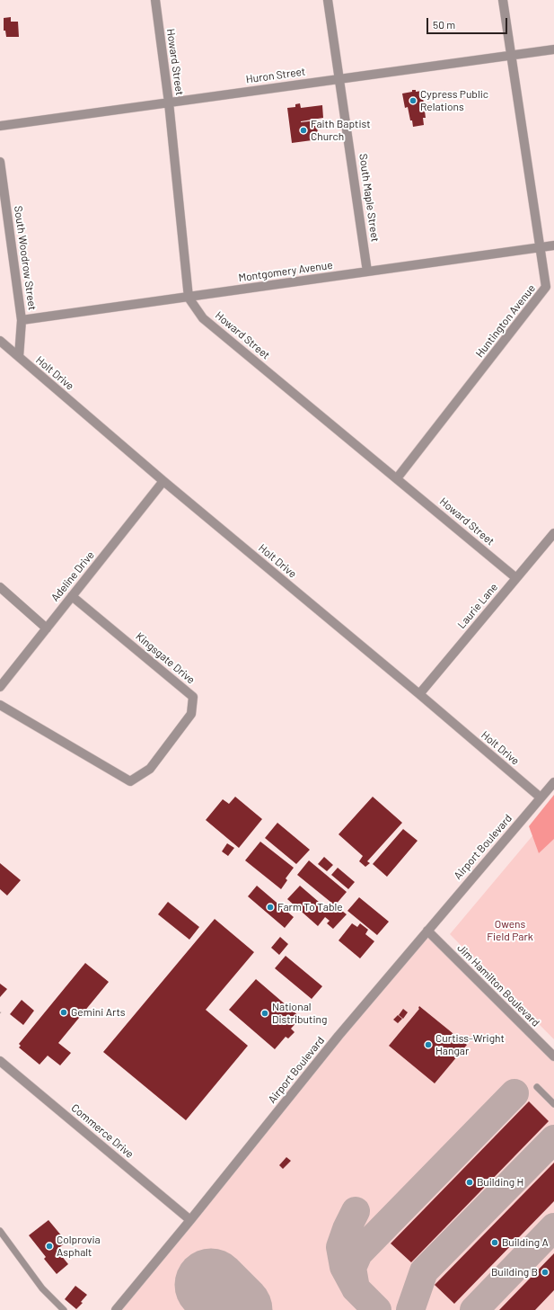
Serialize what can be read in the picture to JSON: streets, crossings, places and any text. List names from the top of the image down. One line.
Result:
{"streets":{"street":["Howard Street","Huron Street","South Maple Street","South Woodrow Street","Montgomery Avenue","Huntington Avenue","Holt Drive","Adeline Drive","Laurie Lane","Kingsgate Drive","Airport Boulevard","Jim Hamilton Boulevard","Commerce Drive"]},"crossings":[["Howard Street","Huron Street"],["Howard Street","Montgomery Avenue"],["Howard Street","Huntington Avenue"],["Howard Street","Laurie Lane"],["Huron Street","South Maple Street"],["Huron Street","Huntington Avenue"],["South Maple Street","Montgomery Avenue"],["South Woodrow Street","Montgomery Avenue"],["South Woodrow Street","Holt Drive"],["Montgomery Avenue","Huntington Avenue"],["Holt Drive","Adeline Drive"],["Holt Drive","Laurie Lane"],["Holt Drive","Airport Boulevard"],["Adeline Drive","Kingsgate Drive"],["Airport Boulevard","Jim Hamilton Boulevard"],["Airport Boulevard","Commerce Drive"]],"parks":["Owens Field Park"],"places":["Cypress Public Relations","Faith Baptist Church","Farm To Table","Gemini Arts","National Distributing","Curtiss-Wright Hangar","Building H","Building A","Colprovia Asphalt","Building B"],"scale_bar":"50 m"}
